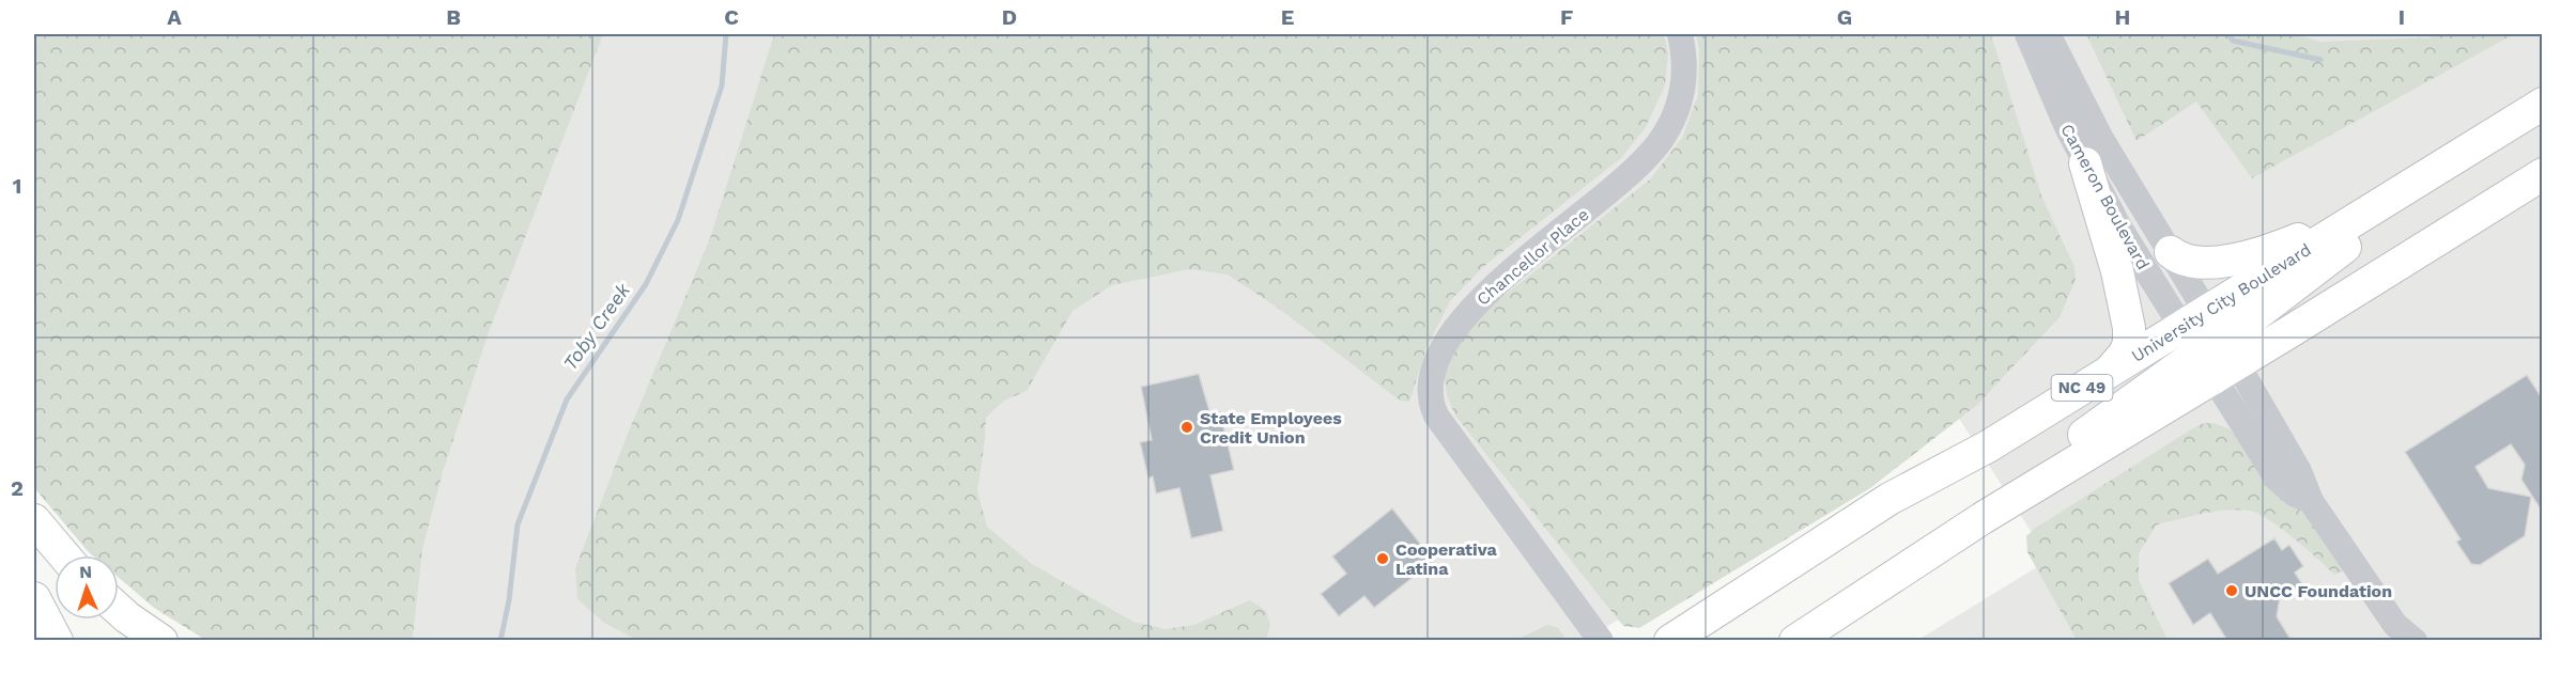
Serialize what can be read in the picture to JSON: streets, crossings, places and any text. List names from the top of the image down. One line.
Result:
{"streets":{"main road":["University City Boulevard","NC 49"],"street":["Cameron Boulevard","Chancellor Place"]},"crossings":[["Cameron Boulevard","University City Boulevard"],["Cameron Boulevard","NC 49"],["University City Boulevard","NC 49"]],"water":["Toby Creek"],"places":["State Employees Credit Union","Cooperativa Latina","UNCC Foundation"],"north":"top","grid":{"columns":["A","B","C","D","E","F","G","H","I"],"rows":["1","2"]}}
